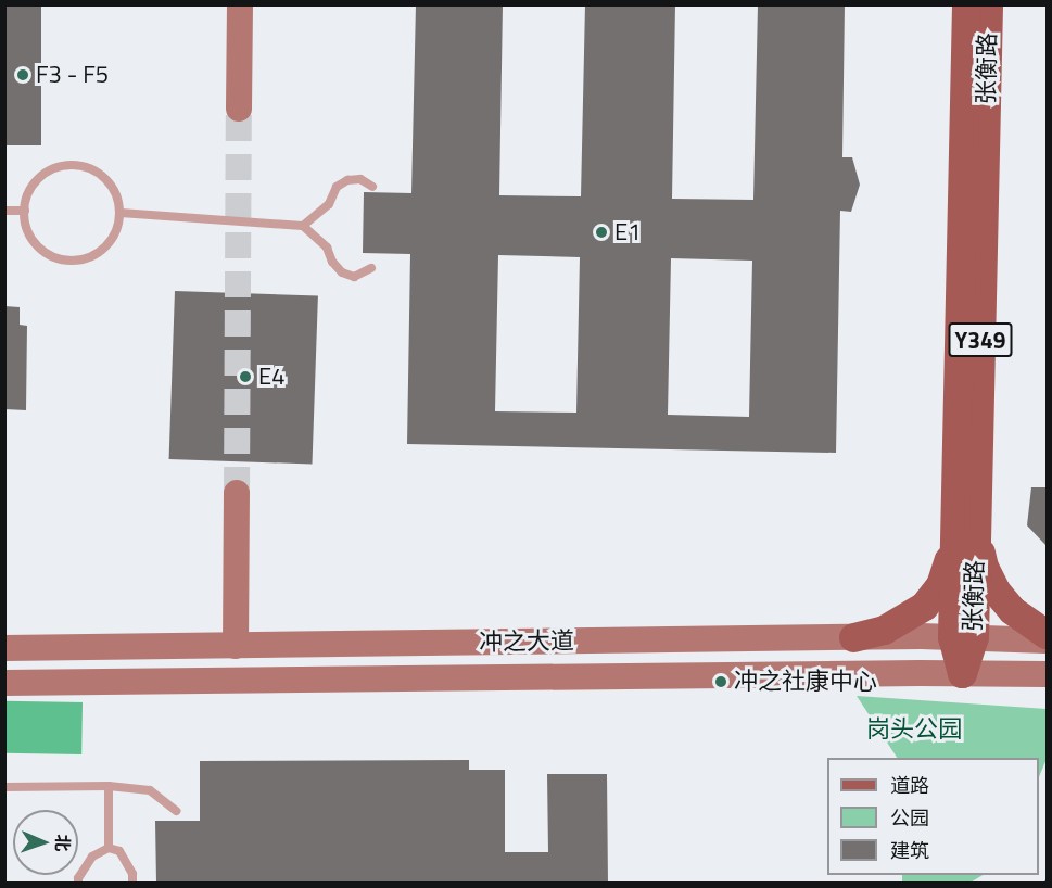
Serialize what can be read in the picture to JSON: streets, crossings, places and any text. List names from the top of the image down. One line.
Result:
{"streets":{"main road":["张衡路","Y349","冲之大道"]},"crossings":[["张衡路","冲之大道"]],"parks":["岗头公园"],"places":["F3 - F5","E1","E4","冲之社康中心"],"legend":["道路","公园","建筑"],"north":"right"}
